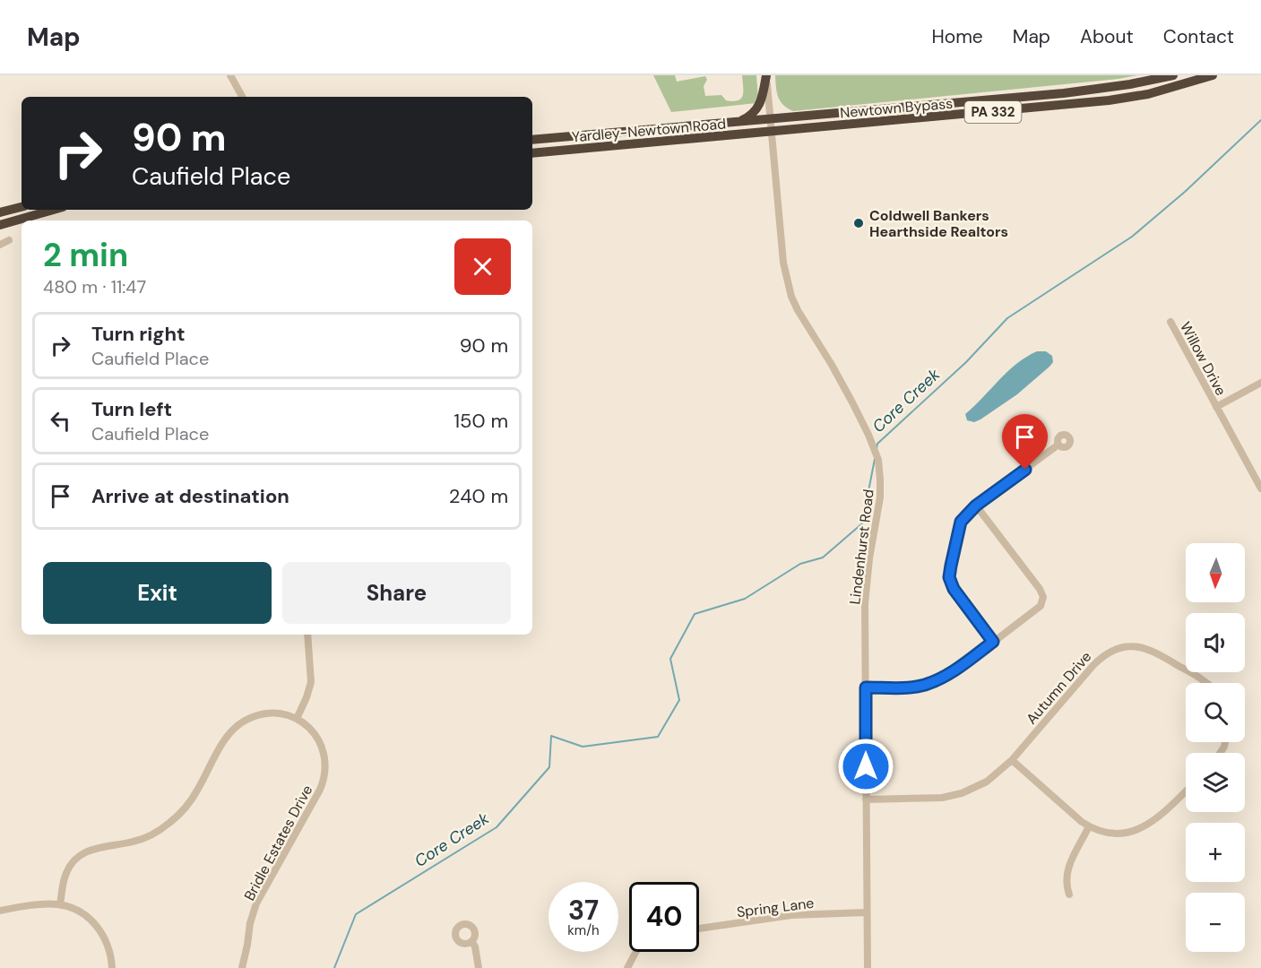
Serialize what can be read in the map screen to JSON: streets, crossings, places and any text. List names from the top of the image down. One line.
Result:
{"streets":{"highway":["Newtown Bypass","PA 332","Yardley-Newtown Road"],"street":["Willow Drive","Lindenhurst Road","Autumn Drive","Bridle Estates Drive","Spring Lane"]},"crossings":[["Newtown Bypass","Yardley-Newtown Road"],["Newtown Bypass","Lindenhurst Road"],["Yardley-Newtown Road","Lindenhurst Road"],["Lindenhurst Road","Autumn Drive"],["Lindenhurst Road","Spring Lane"]],"water":["Core Creek"],"places":["Coldwell Bankers Hearthside Realtors"],"north":"bottom","page":{"header":"Map","nav":["Home","Map","About","Contact"],"turn":["90 m","Caufield Place"],"heading":["2 min","480 m · 11:47"],"list":[{"name":"Turn right","note":"Caufield Place","value":"90 m"},{"name":"Turn left","note":"Caufield Place","value":"150 m"},{"name":"Arrive at destination","value":"240 m"}],"map_buttons":["+","−"],"buttons":["Exit","Share"],"speed":"37 km/h","limit":"40"}}
